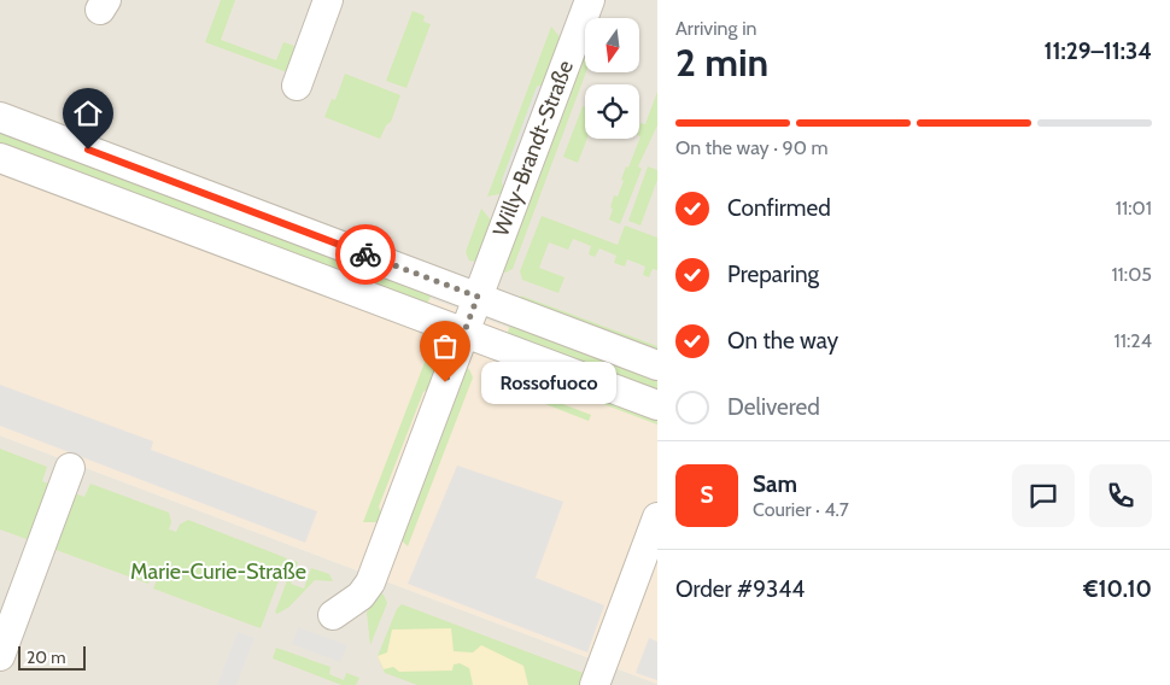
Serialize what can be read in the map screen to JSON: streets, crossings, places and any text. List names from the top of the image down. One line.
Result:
{"streets":{"street":["Willy-Brandt-Straße"]},"parks":["Marie-Curie-Straße"],"places":["Rossofuoco"],"scale_bar":"20 m","north":"bottom","page":{"heading":["2 min","Arriving in","11:29–11:34"],"panel":["Sam","Courier · 4.7","Order #9344","€10.10"],"bar":"On the way · 90 m","list":[["Confirmed","11:01"],["Preparing","11:05"],["On the way","11:24"],"Delivered"],"bubble":"Rossofuoco","round":"S","scale":"20 m"}}
